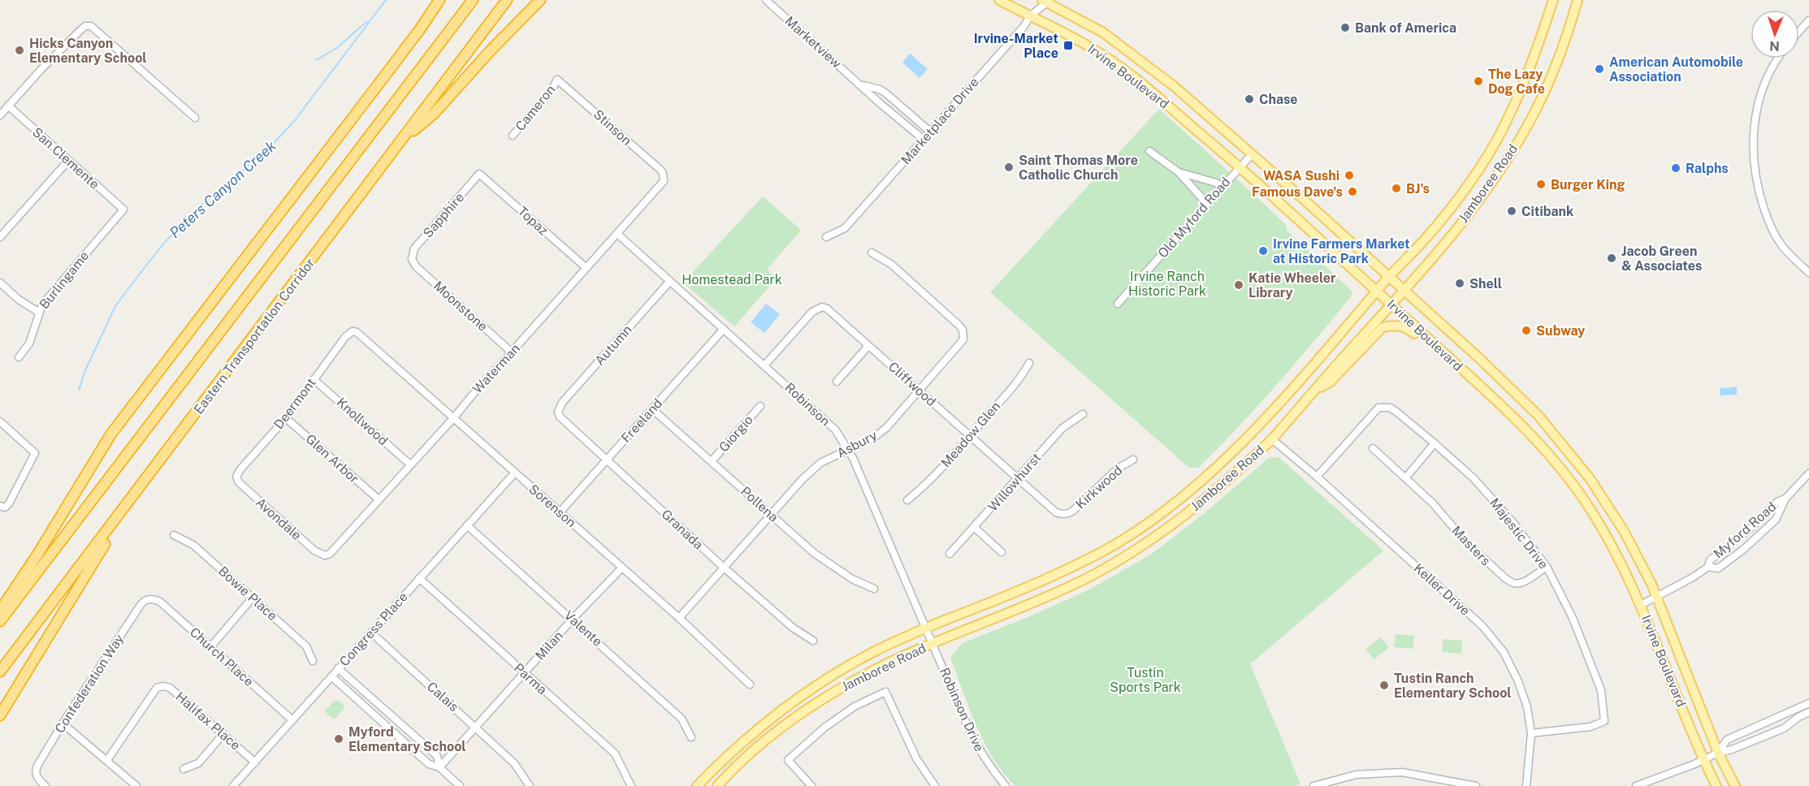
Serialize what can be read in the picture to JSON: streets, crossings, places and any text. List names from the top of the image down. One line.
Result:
{"streets":{"highway":["Eastern Transportation Corridor"],"main road":["Irvine Boulevard","Jamboree Road"],"street":["Marketview","Cameron","Marketplace Drive","Stinson","San Clemente","Sapphire","Old Myford Road","Topaz","Burlingame","Moonstone","Autumn","Waterman","Cliffwood","Deermont","Robinson","Freeland","Knollwood","Giorgio","Meadow Glen","Asbury","Glen Arbor","Willowhurst","Kirkwood","Pollena","Sorenson","Avondale","Granada","Myford Road","Majestic Drive","Masters","Keller Drive","Bowie Place","Valente","Congress Place","Milan","Church Place","Parma","Confederation Way","Calais","Robinson Drive","Halifax Place"]},"crossings":[["Marketview","Marketplace Drive"],["Irvine Boulevard","Marketplace Drive"],["Irvine Boulevard","Jamboree Road"],["Irvine Boulevard","Old Myford Road"],["Irvine Boulevard","Myford Road"],["Cameron","Stinson"],["Stinson","Waterman"],["San Clemente","Burlingame"],["Jamboree Road","Robinson"],["Jamboree Road","Keller Drive"],["Jamboree Road","Robinson Drive"],["Sapphire","Topaz"],["Sapphire","Moonstone"],["Topaz","Waterman"],["Moonstone","Waterman"],["Autumn","Robinson"],["Autumn","Granada"],["Waterman","Robinson"],["Waterman","Knollwood"],["Waterman","Glen Arbor"],["Waterman","Sorenson"],["Waterman","Avondale"],["Cliffwood","Robinson"],["Cliffwood","Meadow Glen"],["Cliffwood","Asbury"],["Cliffwood","Willowhurst"],["Cliffwood","Kirkwood"],["Deermont","Knollwood"],["Deermont","Glen Arbor"],["Deermont","Sorenson"],["Deermont","Avondale"],["Robinson","Freeland"],["Robinson","Asbury"],["Robinson","Robinson Drive"],["Freeland","Pollena"],["Freeland","Sorenson"],["Freeland","Granada"],["Giorgio","Pollena"],["Asbury","Pollena"],["Asbury","Sorenson"],["Asbury","Granada"],["Sorenson","Congress Place"],["Sorenson","Milan"],["Majestic Drive","Masters"],["Majestic Drive","Keller Drive"],["Valente","Congress Place"],["Valente","Milan"],["Congress Place","Church Place"],["Congress Place","Parma"],["Congress Place","Calais"],["Congress Place","Halifax Place"],["Milan","Parma"],["Milan","Calais"],["Church Place","Confederation Way"]],"water":["Peters Canyon Creek"],"parks":["Irvine Ranch Historic Park","Homestead Park","Tustin Sports Park"],"places":{"other":["Bank of America","Hicks Canyon Elementary School","American Automobile Association","The Lazy Dog Cafe","Chase","Saint Thomas More Catholic Church","Ralphs","WASA Sushi","Burger King","BJ's","Famous Dave's","Citibank","Irvine Farmers Market at Historic Park","Jacob Green & Associates","Shell","Katie Wheeler Library","Subway","Tustin Ranch Elementary School","Myford Elementary School"],"transit":["Irvine-Market Place"]},"north":"bottom"}
